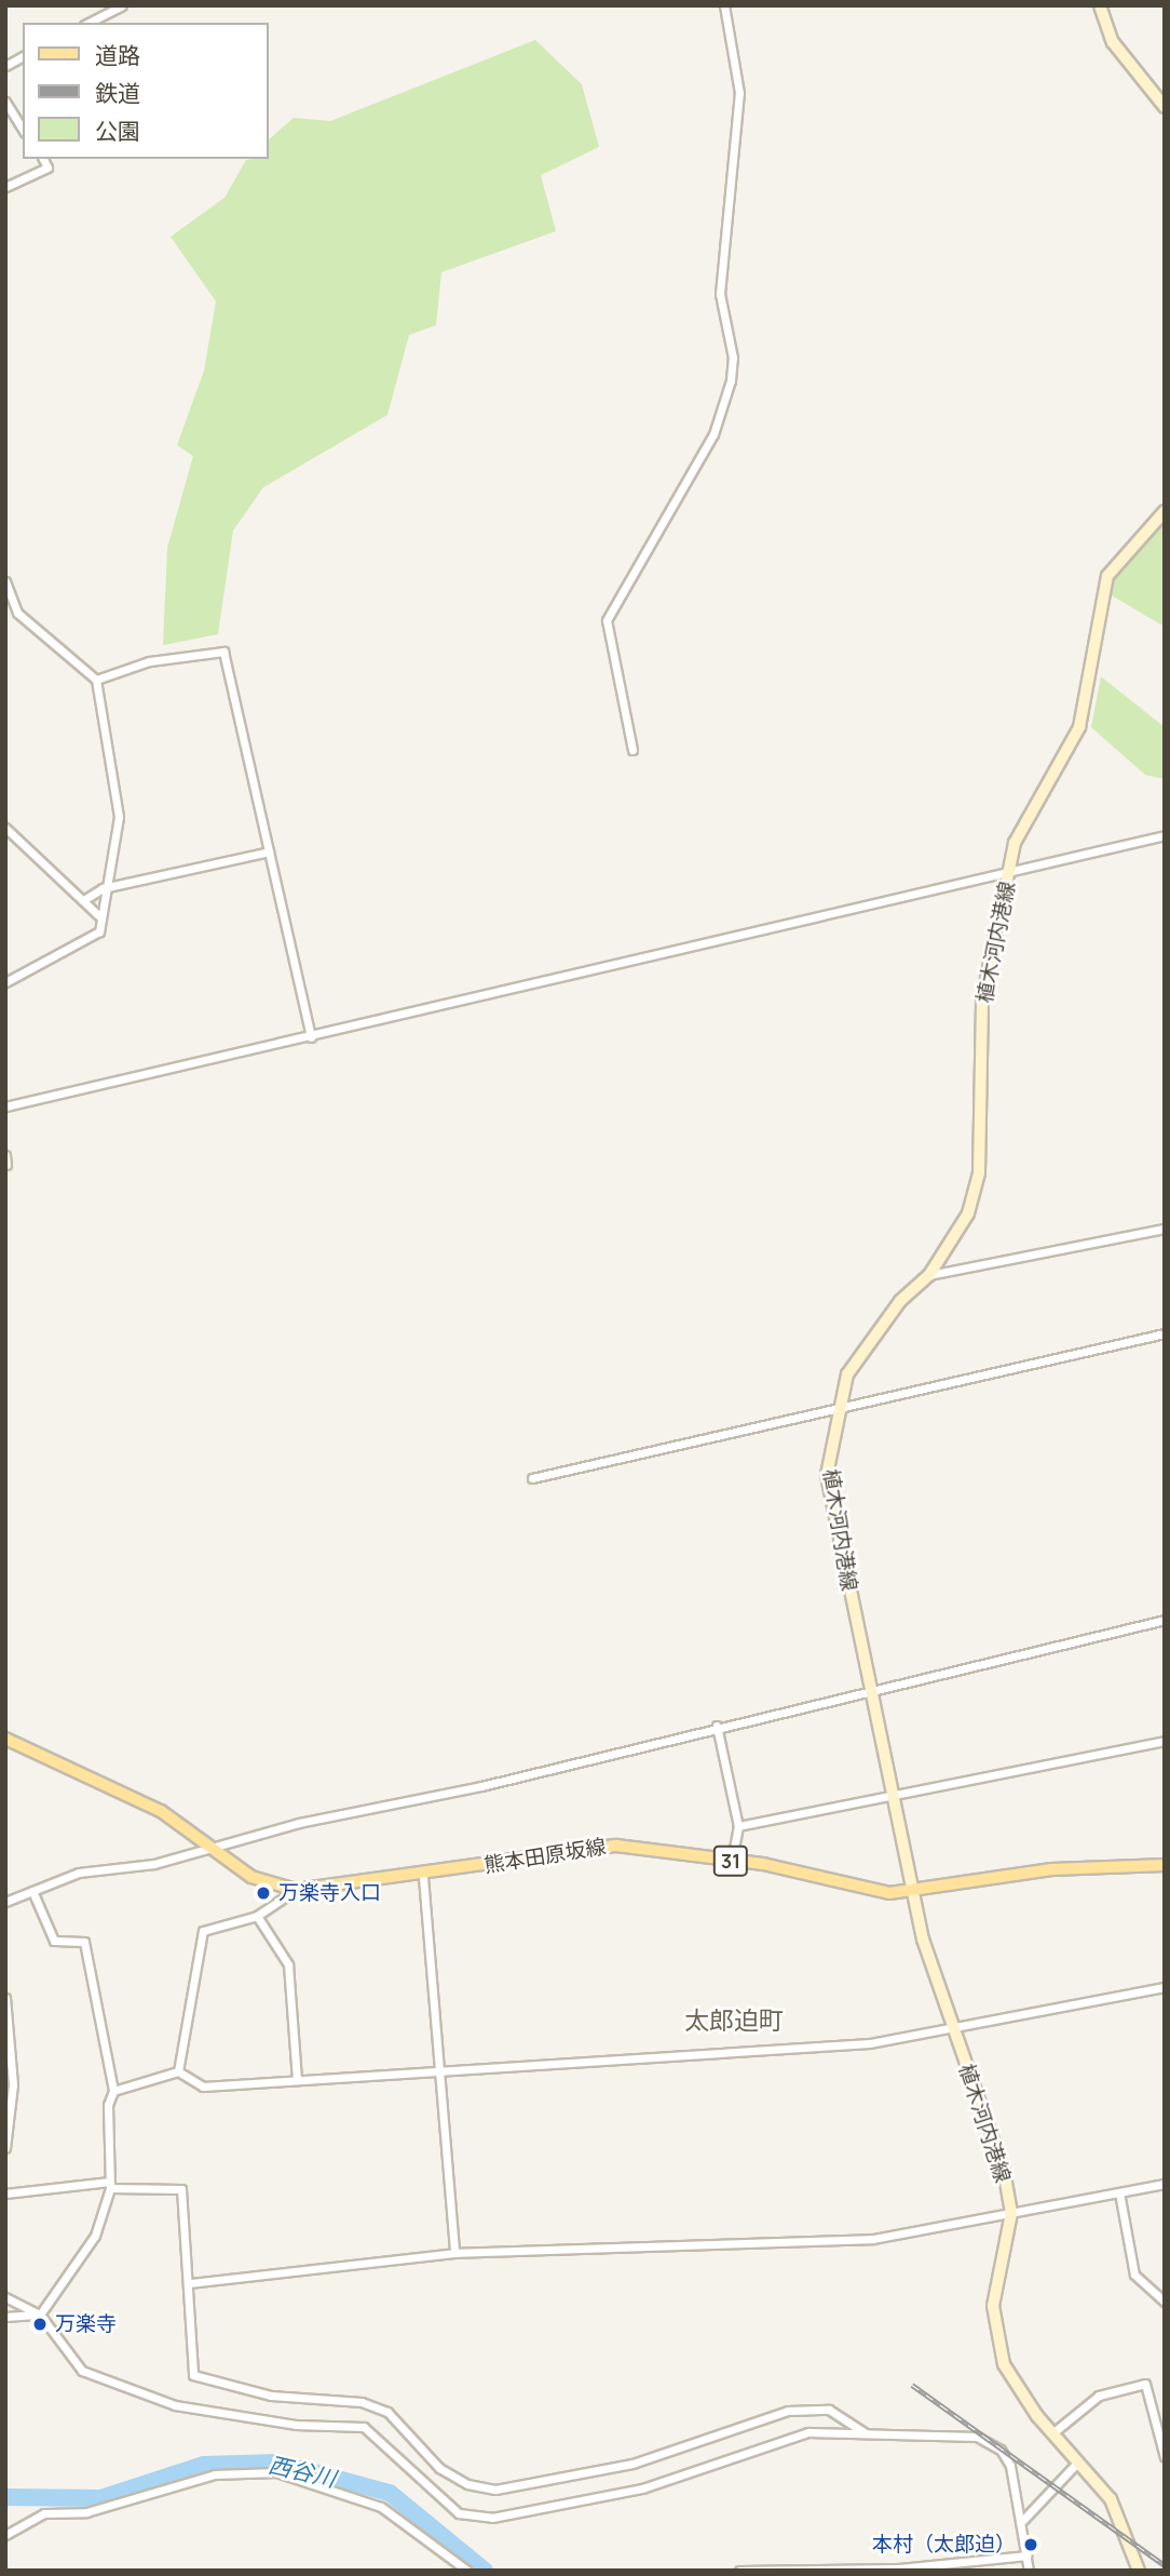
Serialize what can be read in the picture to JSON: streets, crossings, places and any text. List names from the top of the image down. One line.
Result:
{"streets":{"main road":["植木河内港線","熊本田原坂線","31"]},"crossings":[["植木河内港線","熊本田原坂線"]],"districts":["太郎迫町"],"water":["西谷川"],"places":["万楽寺入口","万楽寺","本村（太郎迫）"],"legend":["道路","鉄道","公園"]}
